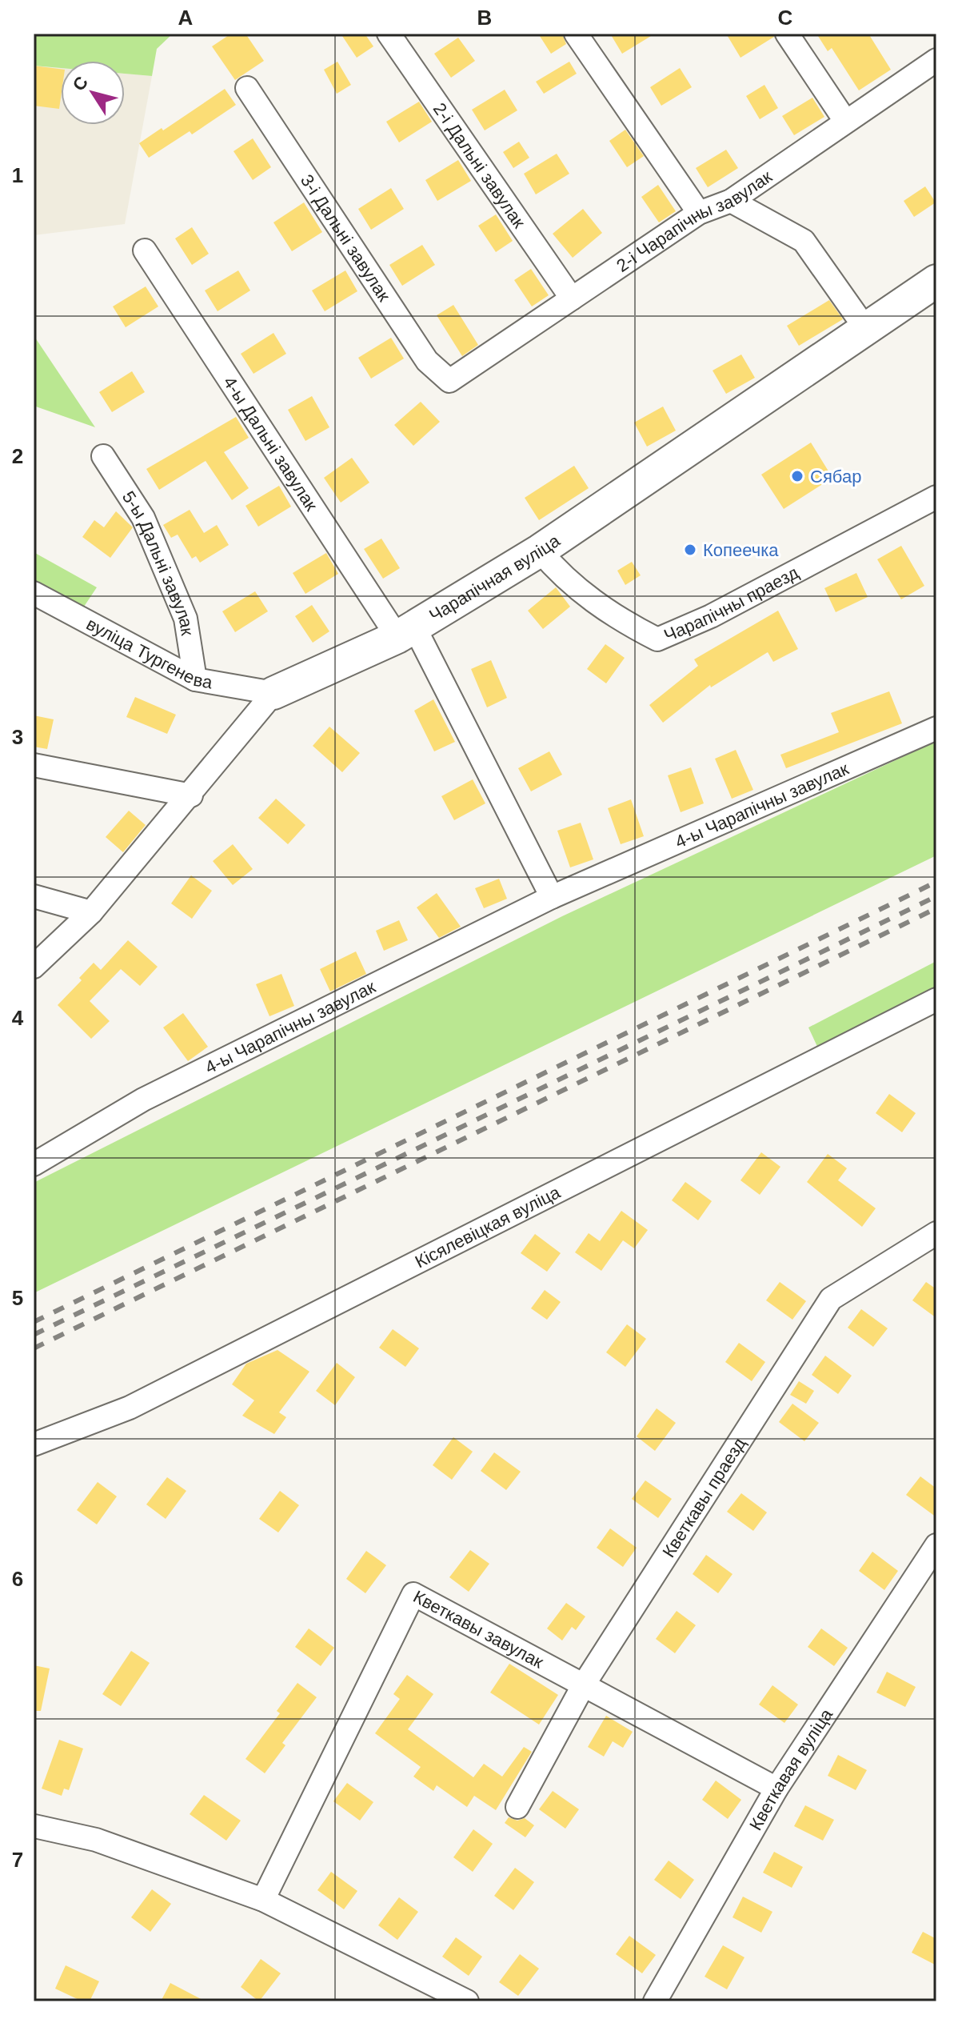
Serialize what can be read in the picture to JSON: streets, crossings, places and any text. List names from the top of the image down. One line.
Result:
{"streets":{"street":["2-і Дальні завулак","2-і Чарапічны завулак","3-і Дальні завулак","4-ы Дальні завулак","5-ы Дальні завулак","Чарапічная вуліца","Чарапічны праезд","вуліца Тургенева","4-ы Чарапічны завулак","Кісялевіцкая вуліца","Кветкавы праезд","Кветкавы завулак","Кветкавая вуліца"]},"crossings":[["2-і Дальні завулак","2-і Чарапічны завулак"],["2-і Чарапічны завулак","3-і Дальні завулак"],["4-ы Дальні завулак","Чарапічная вуліца"],["5-ы Дальні завулак","вуліца Тургенева"],["Чарапічная вуліца","Чарапічны праезд"],["Чарапічная вуліца","вуліца Тургенева"],["Кветкавы праезд","Кветкавы завулак"],["Кветкавы завулак","Кветкавая вуліца"]],"places":["Сябар","Копеечка"],"north":"top left","grid":{"columns":["A","B","C"],"rows":["1","2","3","4","5","6","7"]}}
